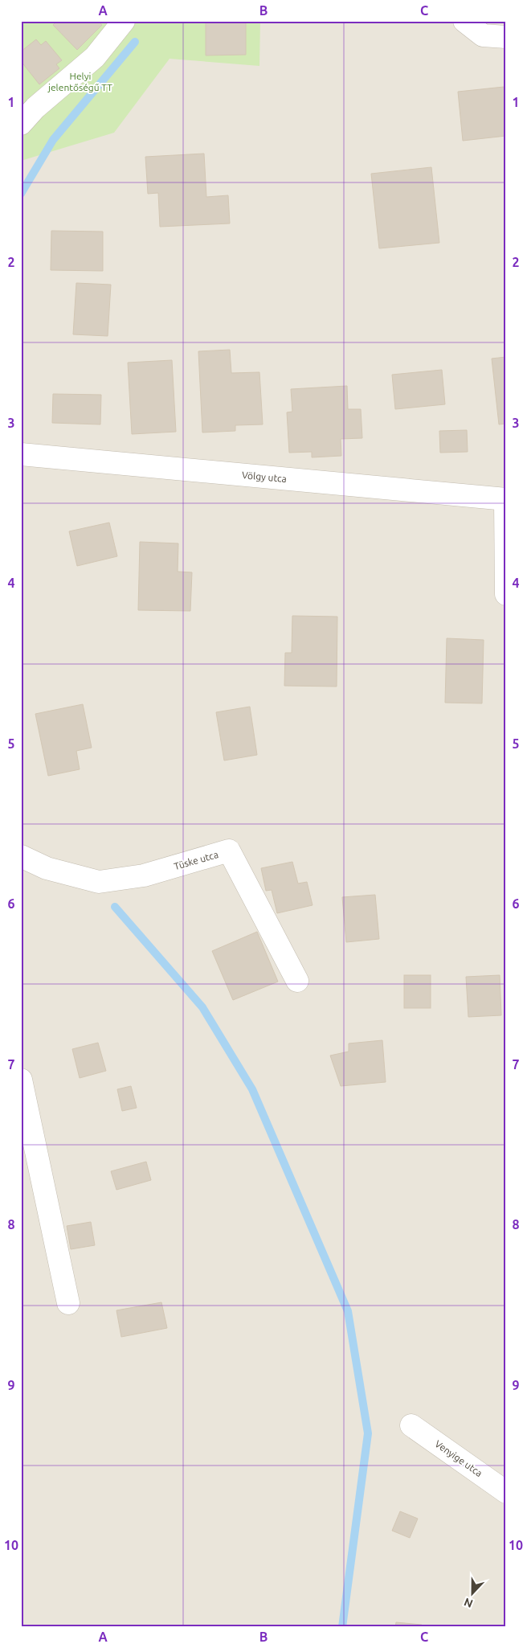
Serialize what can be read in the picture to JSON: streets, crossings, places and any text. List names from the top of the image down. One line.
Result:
{"streets":{"street":["Völgy utca","Tüske utca","Venyige utca"]},"parks":["Helyi jelentőségű TT"],"north":"bottom","grid":{"columns":["A","B","C"],"rows":["1","2","3","4","5","6","7","8","9","10"]}}
